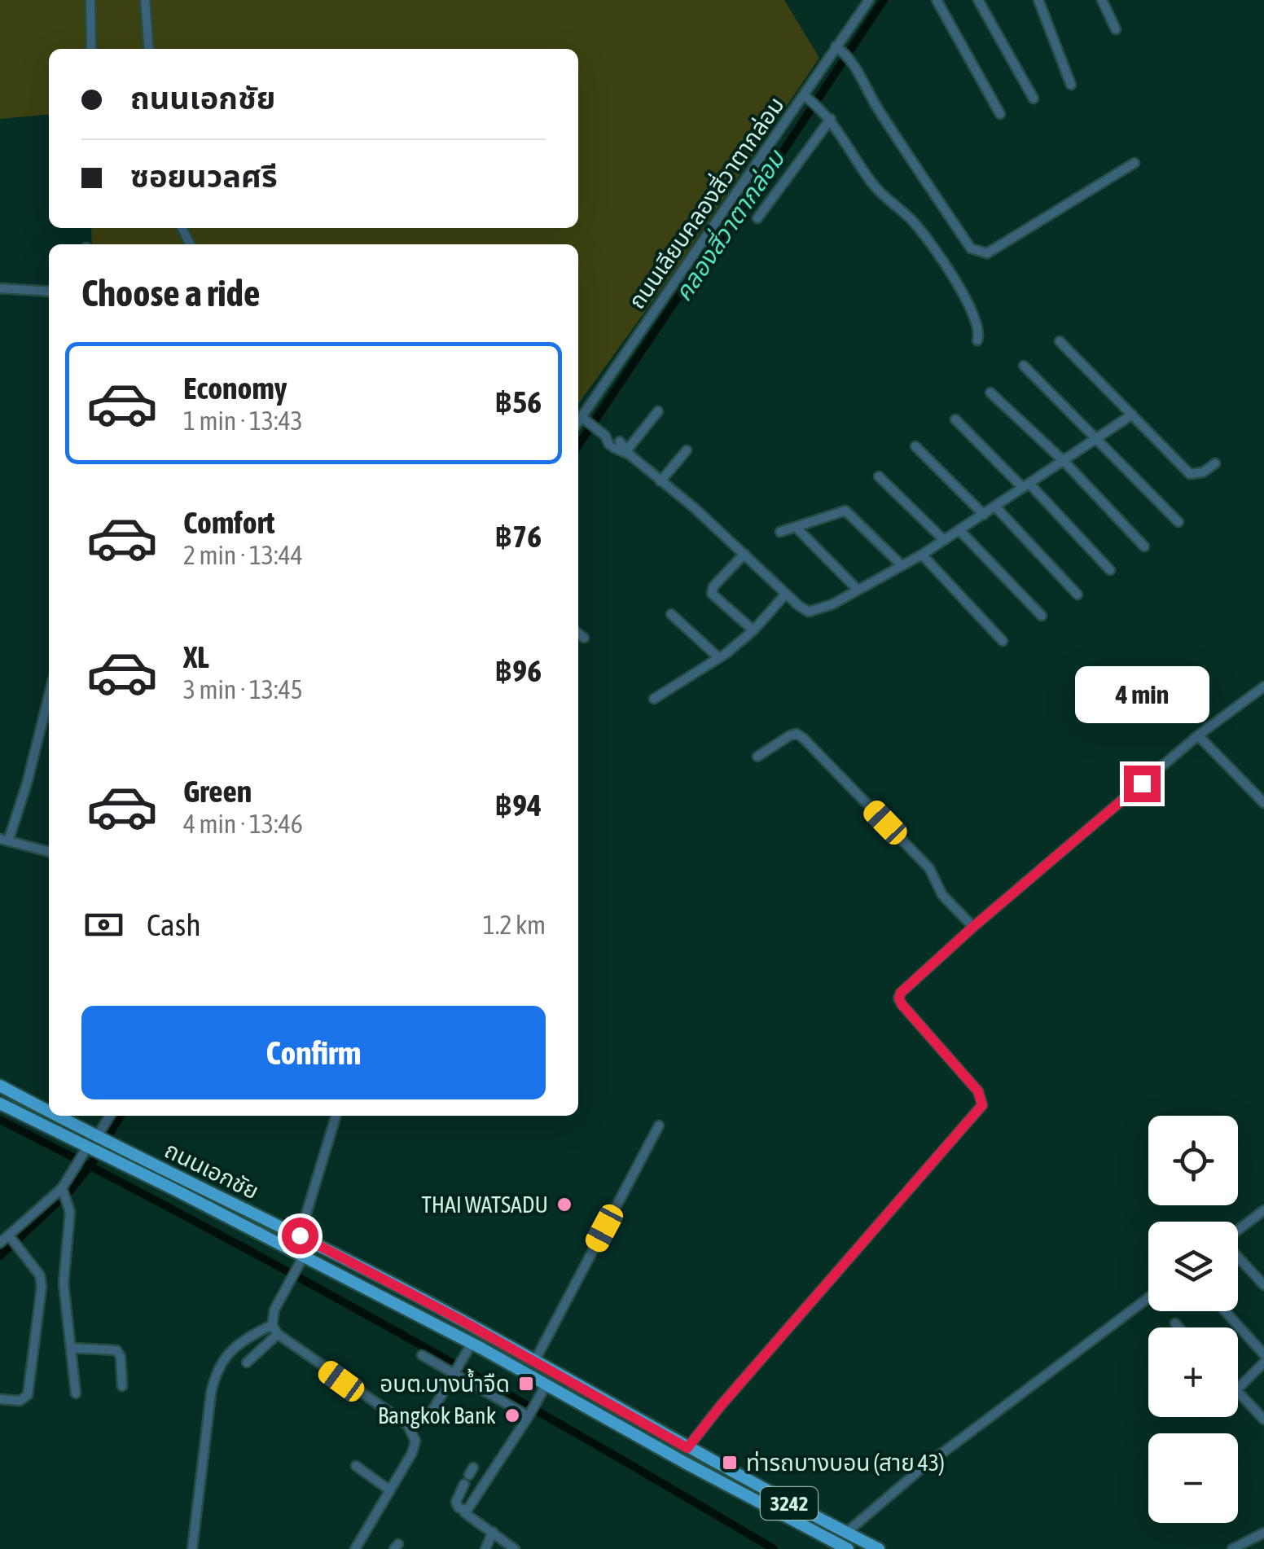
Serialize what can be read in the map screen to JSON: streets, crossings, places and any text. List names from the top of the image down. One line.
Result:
{"streets":{"main road":["ถนนเอกชัย","3242"],"street":["ถนนเลียบคลองสี่วาตากล่อม"]},"water":["คลองสี่วาตากล่อม"],"places":{"other":["THAI WATSADU","Bangkok Bank"],"transit":["อบต.บางน้ำจืด","ท่ารถบางบอน (สาย 43)"]},"page":{"banner":["ถนนเอกชัย","ซอยนวลศรี"],"heading":"Choose a ride","list":[{"name":"Economy","note":"1 min · 13:43","value":"฿56"},{"name":"Comfort","note":"2 min · 13:44","value":"฿76"},{"name":"XL","note":"3 min · 13:45","value":"฿96"},{"name":"Green","note":"4 min · 13:46","value":"฿94"}],"bubble":"4 min","pay":["Cash","1.2 km"],"buttons":"Confirm","map_buttons":["+","−"]}}
